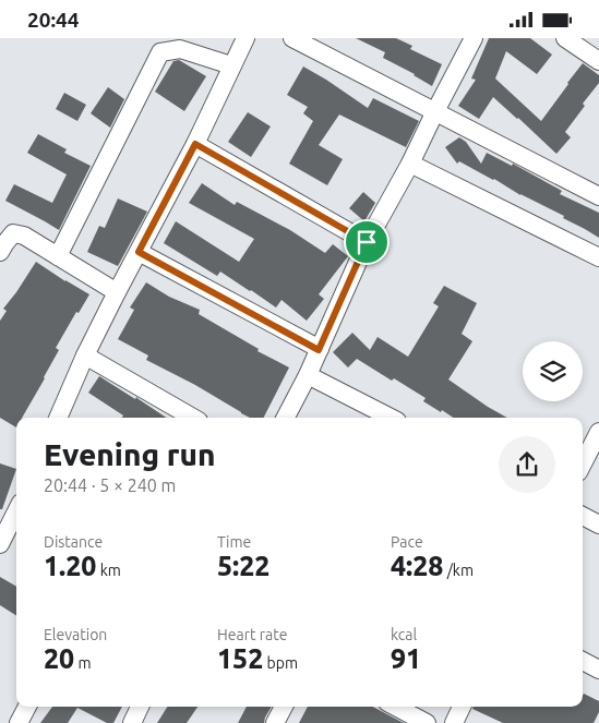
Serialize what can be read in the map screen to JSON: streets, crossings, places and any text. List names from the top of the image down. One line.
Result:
{"page":{"status":"20:44","heading":["Evening run","20:44 · 5 × 240 m"],"stats":[["Distance","1.20 km"],["Time","5:22"],["Pace","4:28 /km"],["Elevation","20 m"],["Heart rate","152 bpm"],["kcal","91"]]}}
